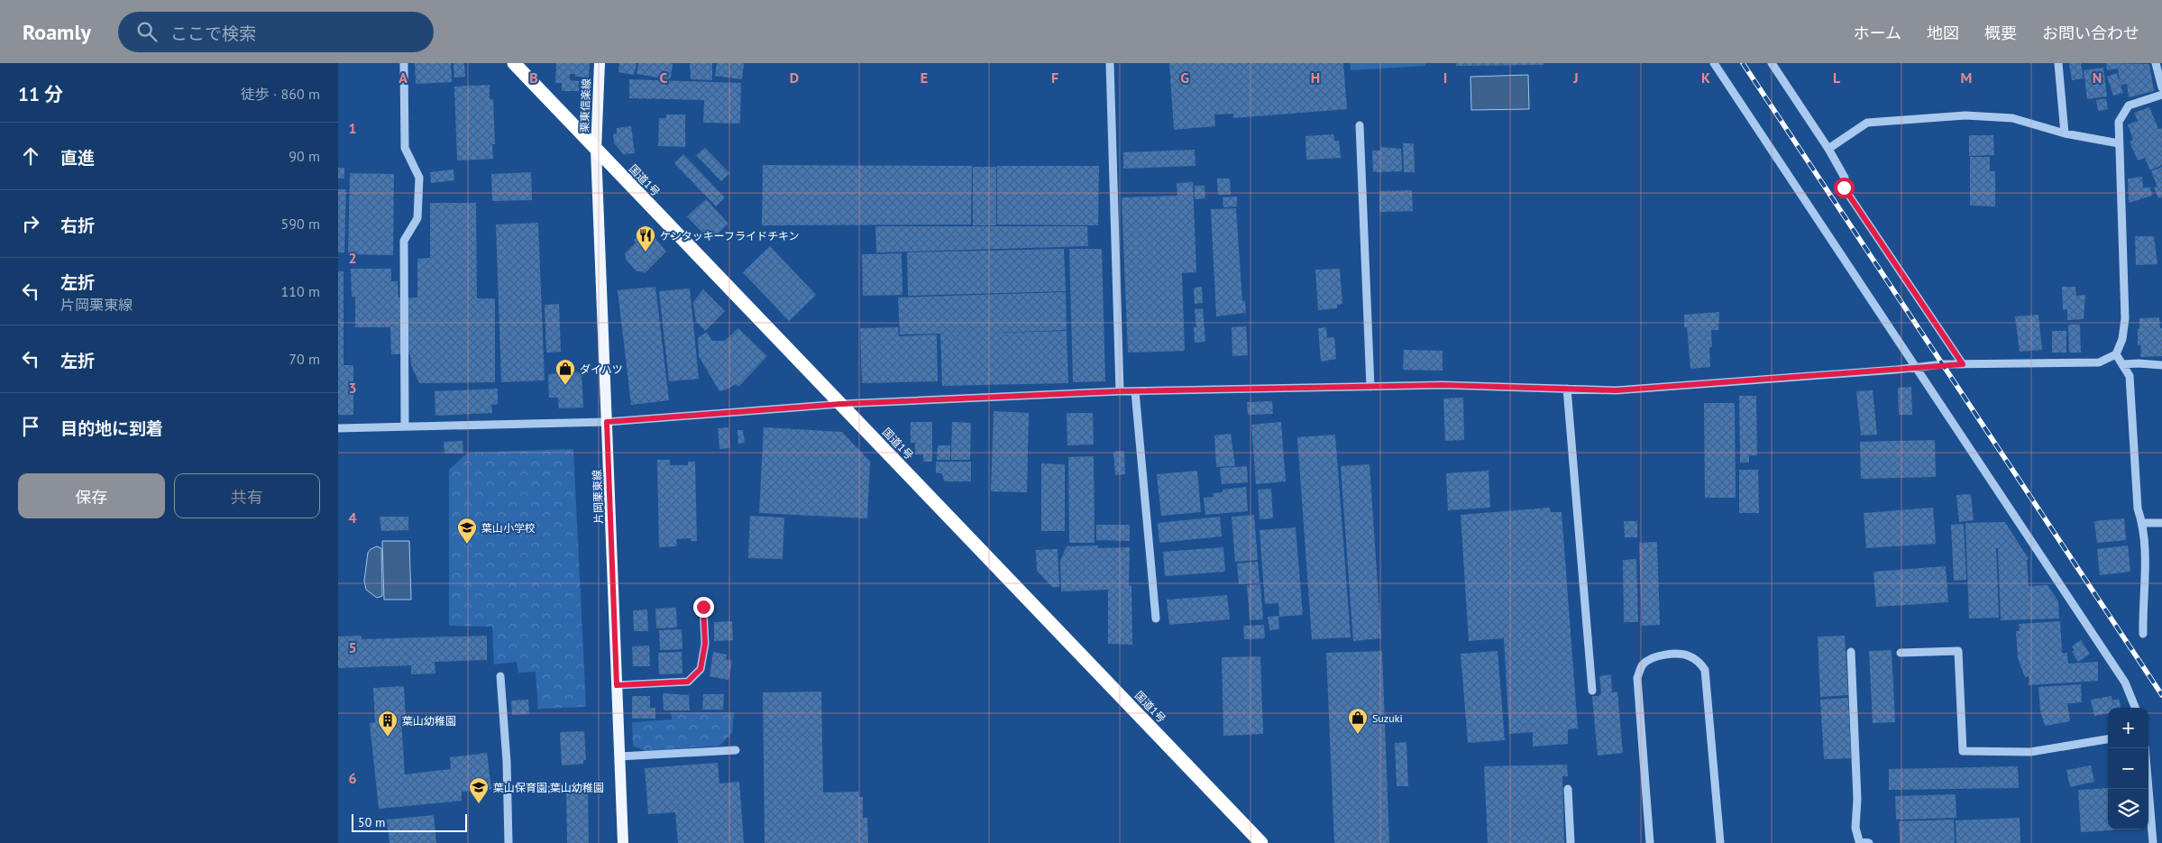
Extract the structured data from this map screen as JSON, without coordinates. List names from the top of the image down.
{
  "streets": {
    "highway": ["国道1号"],
    "main road": ["栗東信楽線", "片岡栗東線"]
  },
  "crossings": [
    ["栗東信楽線", "国道1号"],
    ["栗東信楽線", "片岡栗東線"],
    ["国道1号", "片岡栗東線"]
  ],
  "places": {
    "restaurant": ["ケンタッキーフライドチキン"],
    "shop": ["ダイハツ", "Suzuki"],
    "school or university": ["葉山小学校", "葉山保育園;葉山幼稚園"],
    "building": ["葉山幼稚園"]
  },
  "scale_bar": "50 m",
  "page": {
    "header": "Roamly",
    "search": "ここで検索",
    "nav": [
      "ホーム",
      "地図",
      "概要",
      "お問い合わせ"
    ],
    "heading": ["11 分", "徒歩 · 860 m"],
    "list": [
      ["直進", "90 m"],
      ["右折", "590 m"],
      ["左折", "片岡栗東線", "110 m"],
      ["左折", "70 m"],
      "目的地に到着"
    ],
    "buttons": ["保存", "共有"],
    "map_buttons": ["+", "−"],
    "scale": "50 m"
  },
  "grid": {
    "columns": [
      "A",
      "B",
      "C",
      "D",
      "E",
      "F",
      "G",
      "H",
      "I",
      "J",
      "K",
      "L",
      "M",
      "N"
    ],
    "rows": [
      "1",
      "2",
      "3",
      "4",
      "5",
      "6"
    ]
  }
}
